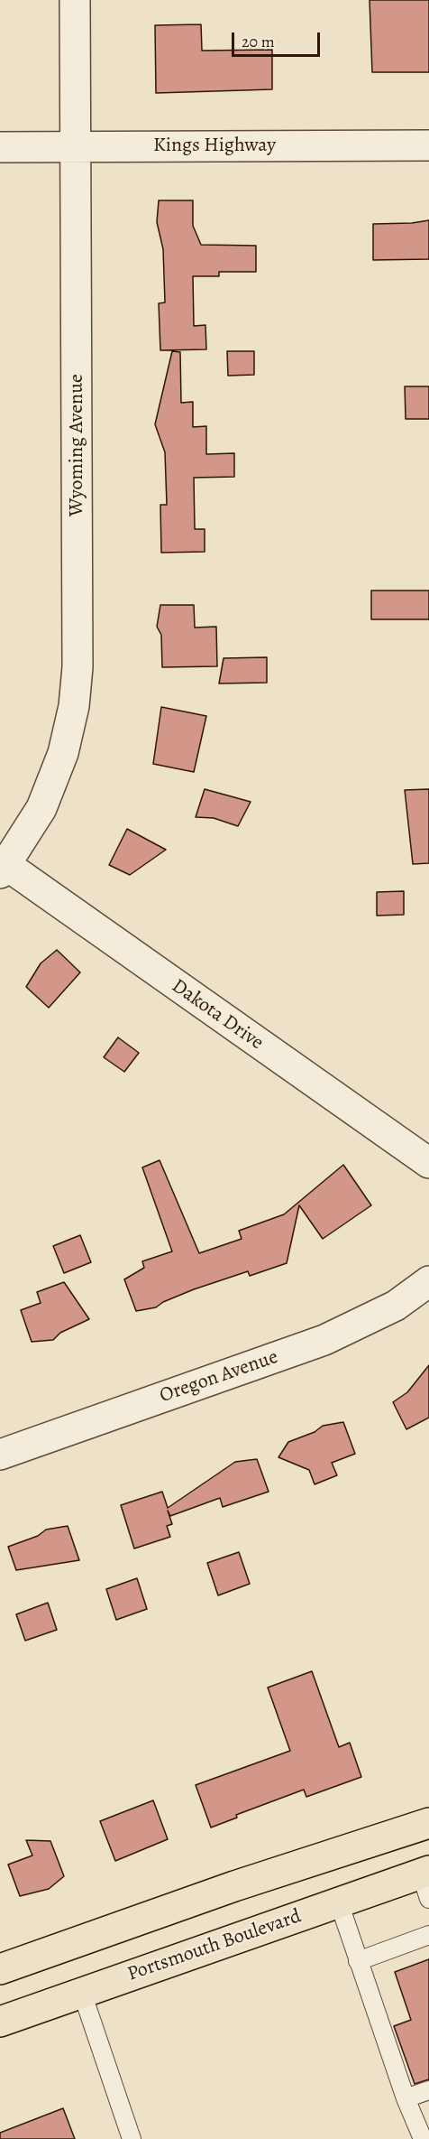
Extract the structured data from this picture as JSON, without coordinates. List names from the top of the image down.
{
  "streets": {
    "main road": ["Portsmouth Boulevard"],
    "street": [
      "Kings Highway",
      "Wyoming Avenue",
      "Dakota Drive",
      "Oregon Avenue"
    ]
  },
  "crossings": [
    ["Kings Highway", "Wyoming Avenue"],
    ["Wyoming Avenue", "Dakota Drive"]
  ],
  "scale_bar": "20 m"
}
